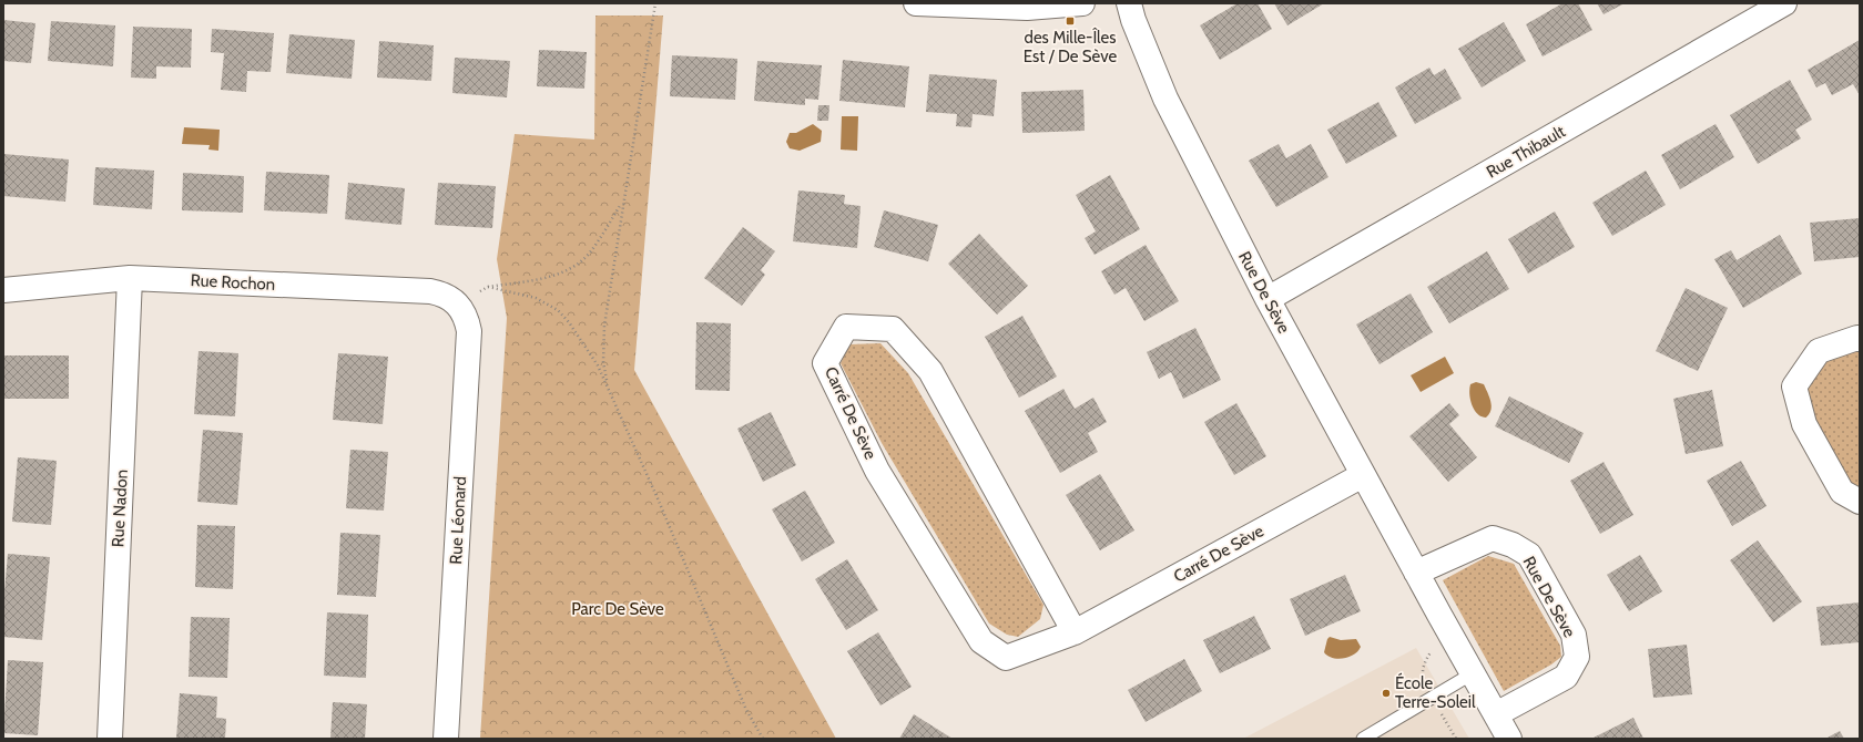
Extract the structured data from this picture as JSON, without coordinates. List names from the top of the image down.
{
  "streets": {
    "street": [
      "Rue Thibault",
      "Rue Rochon",
      "Rue De Sève",
      "Carré De Sève",
      "Rue Nadon",
      "Rue Léonard"
    ]
  },
  "crossings": [
    ["Rue Thibault", "Rue De Sève"],
    ["Rue Rochon", "Rue Nadon"],
    ["Rue Rochon", "Rue Léonard"],
    ["Rue De Sève", "Carré De Sève"]
  ],
  "parks": ["Parc De Sève"],
  "places": {
    "transit": ["des Mille-Îles Est / De Sève"],
    "other": ["École Terre-Soleil"]
  }
}
